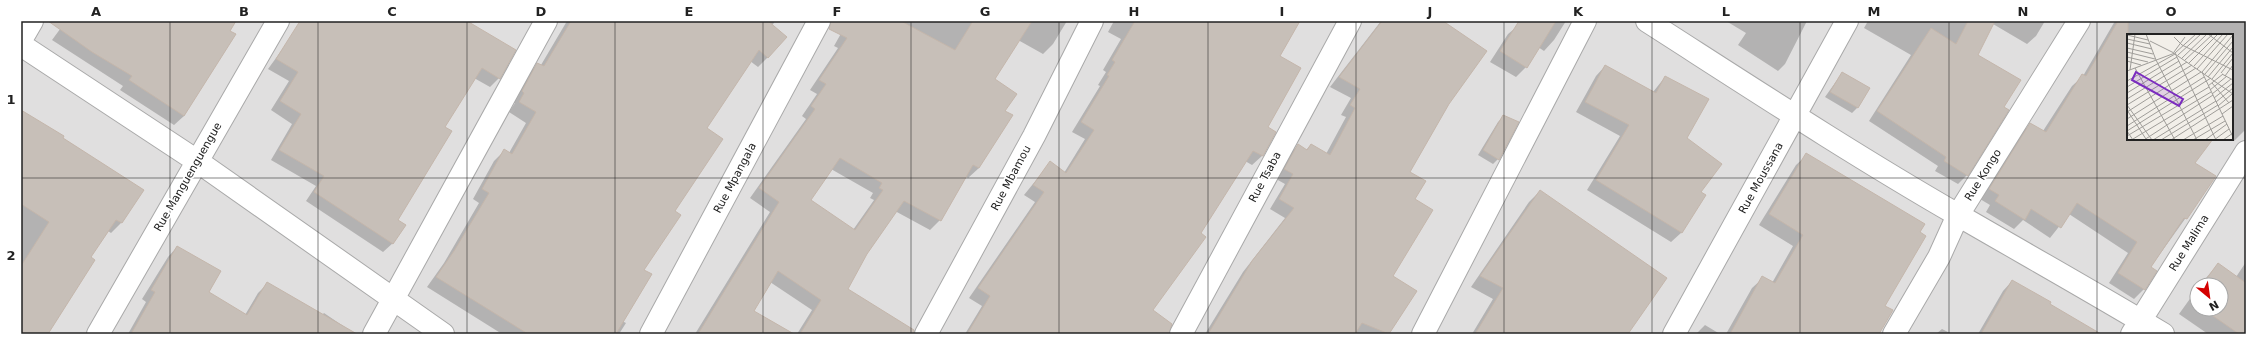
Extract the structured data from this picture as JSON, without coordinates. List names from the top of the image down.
{
  "streets": {
    "street": [
      "Rue Kongo",
      "Rue Manguenguengue",
      "Rue Tsaba",
      "Rue Mpangala",
      "Rue Mbamou",
      "Rue Moussana",
      "Rue Malima"
    ]
  },
  "north": "bottom right",
  "grid": {
    "columns": [
      "A",
      "B",
      "C",
      "D",
      "E",
      "F",
      "G",
      "H",
      "I",
      "J",
      "K",
      "L",
      "M",
      "N",
      "O"
    ],
    "rows": ["1", "2"]
  }
}
